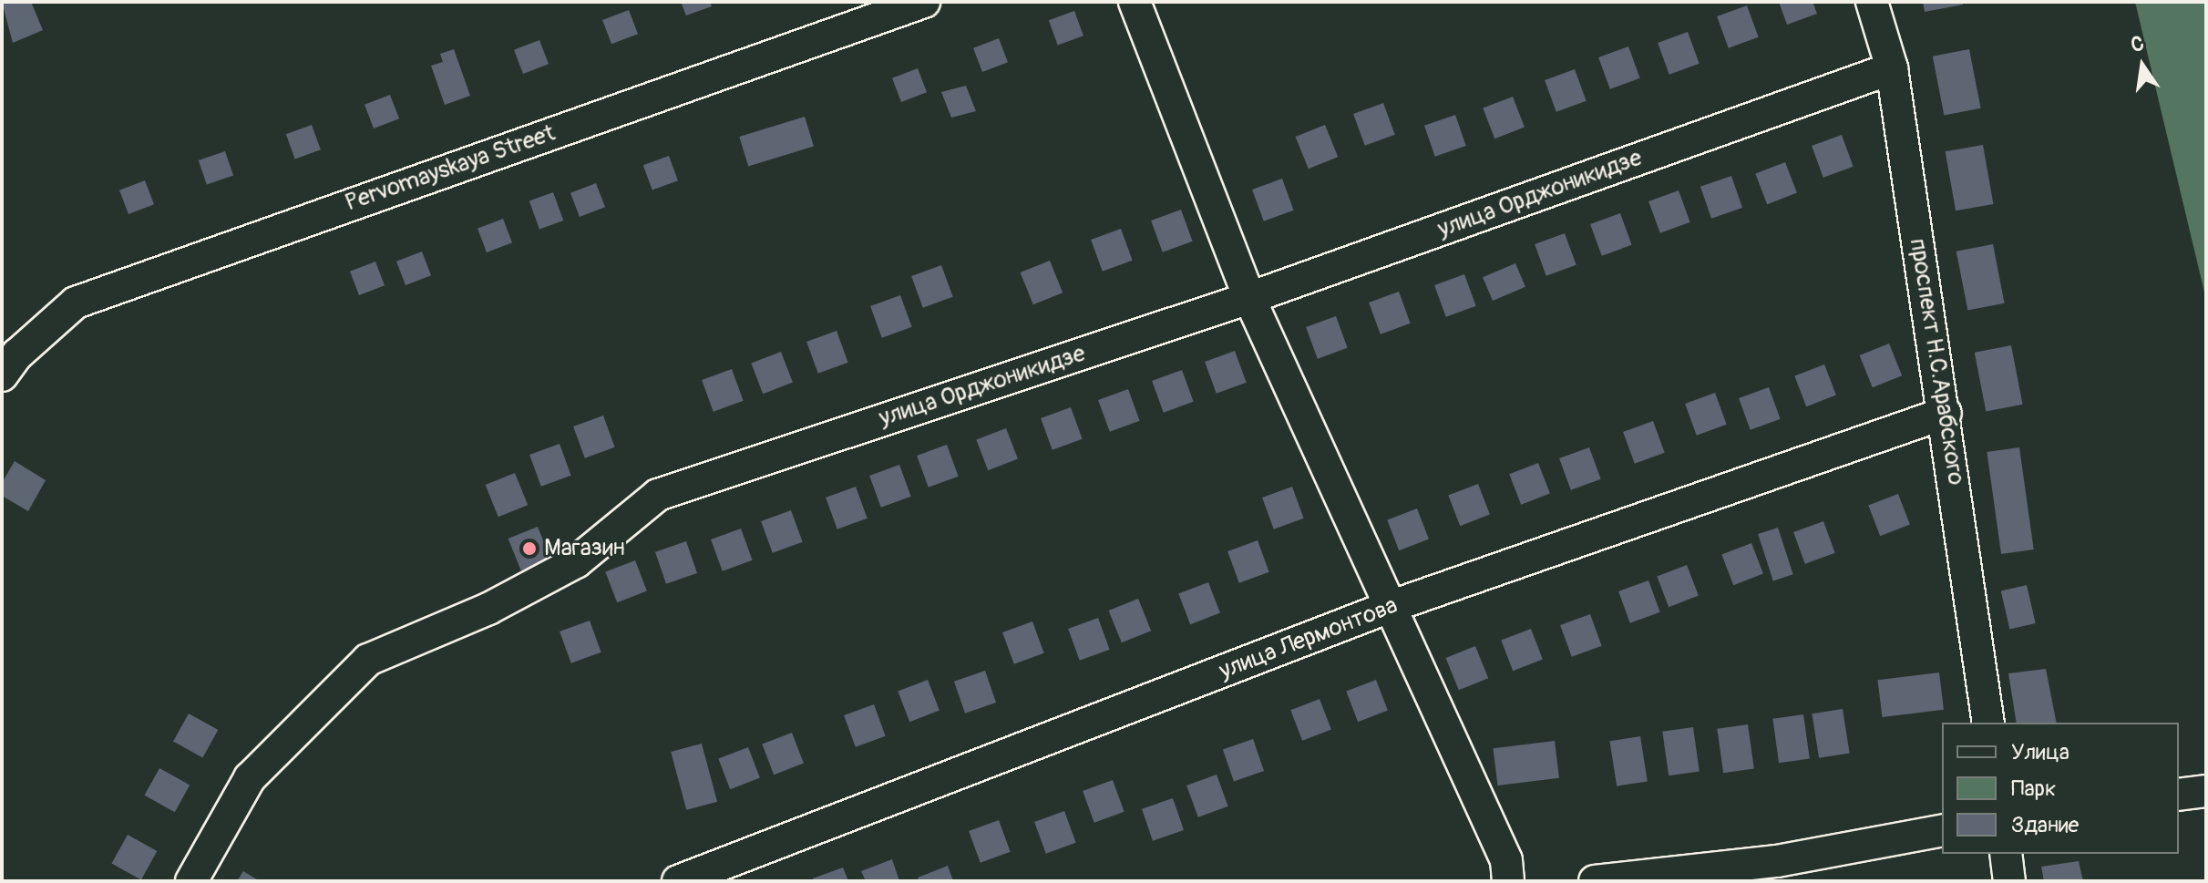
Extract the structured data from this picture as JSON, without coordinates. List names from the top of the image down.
{
  "streets": {
    "street": [
      "Pervomayskaya Street",
      "улица Орджоникидзе",
      "проспект Н.С.Арабского",
      "улица Лермонтова"
    ]
  },
  "crossings": [
    ["улица Орджоникидзе", "проспект Н.С.Арабского"],
    ["проспект Н.С.Арабского", "улица Лермонтова"]
  ],
  "places": ["Магазин"],
  "legend": ["Улица", "Парк", "Здание"],
  "north": "top"
}
